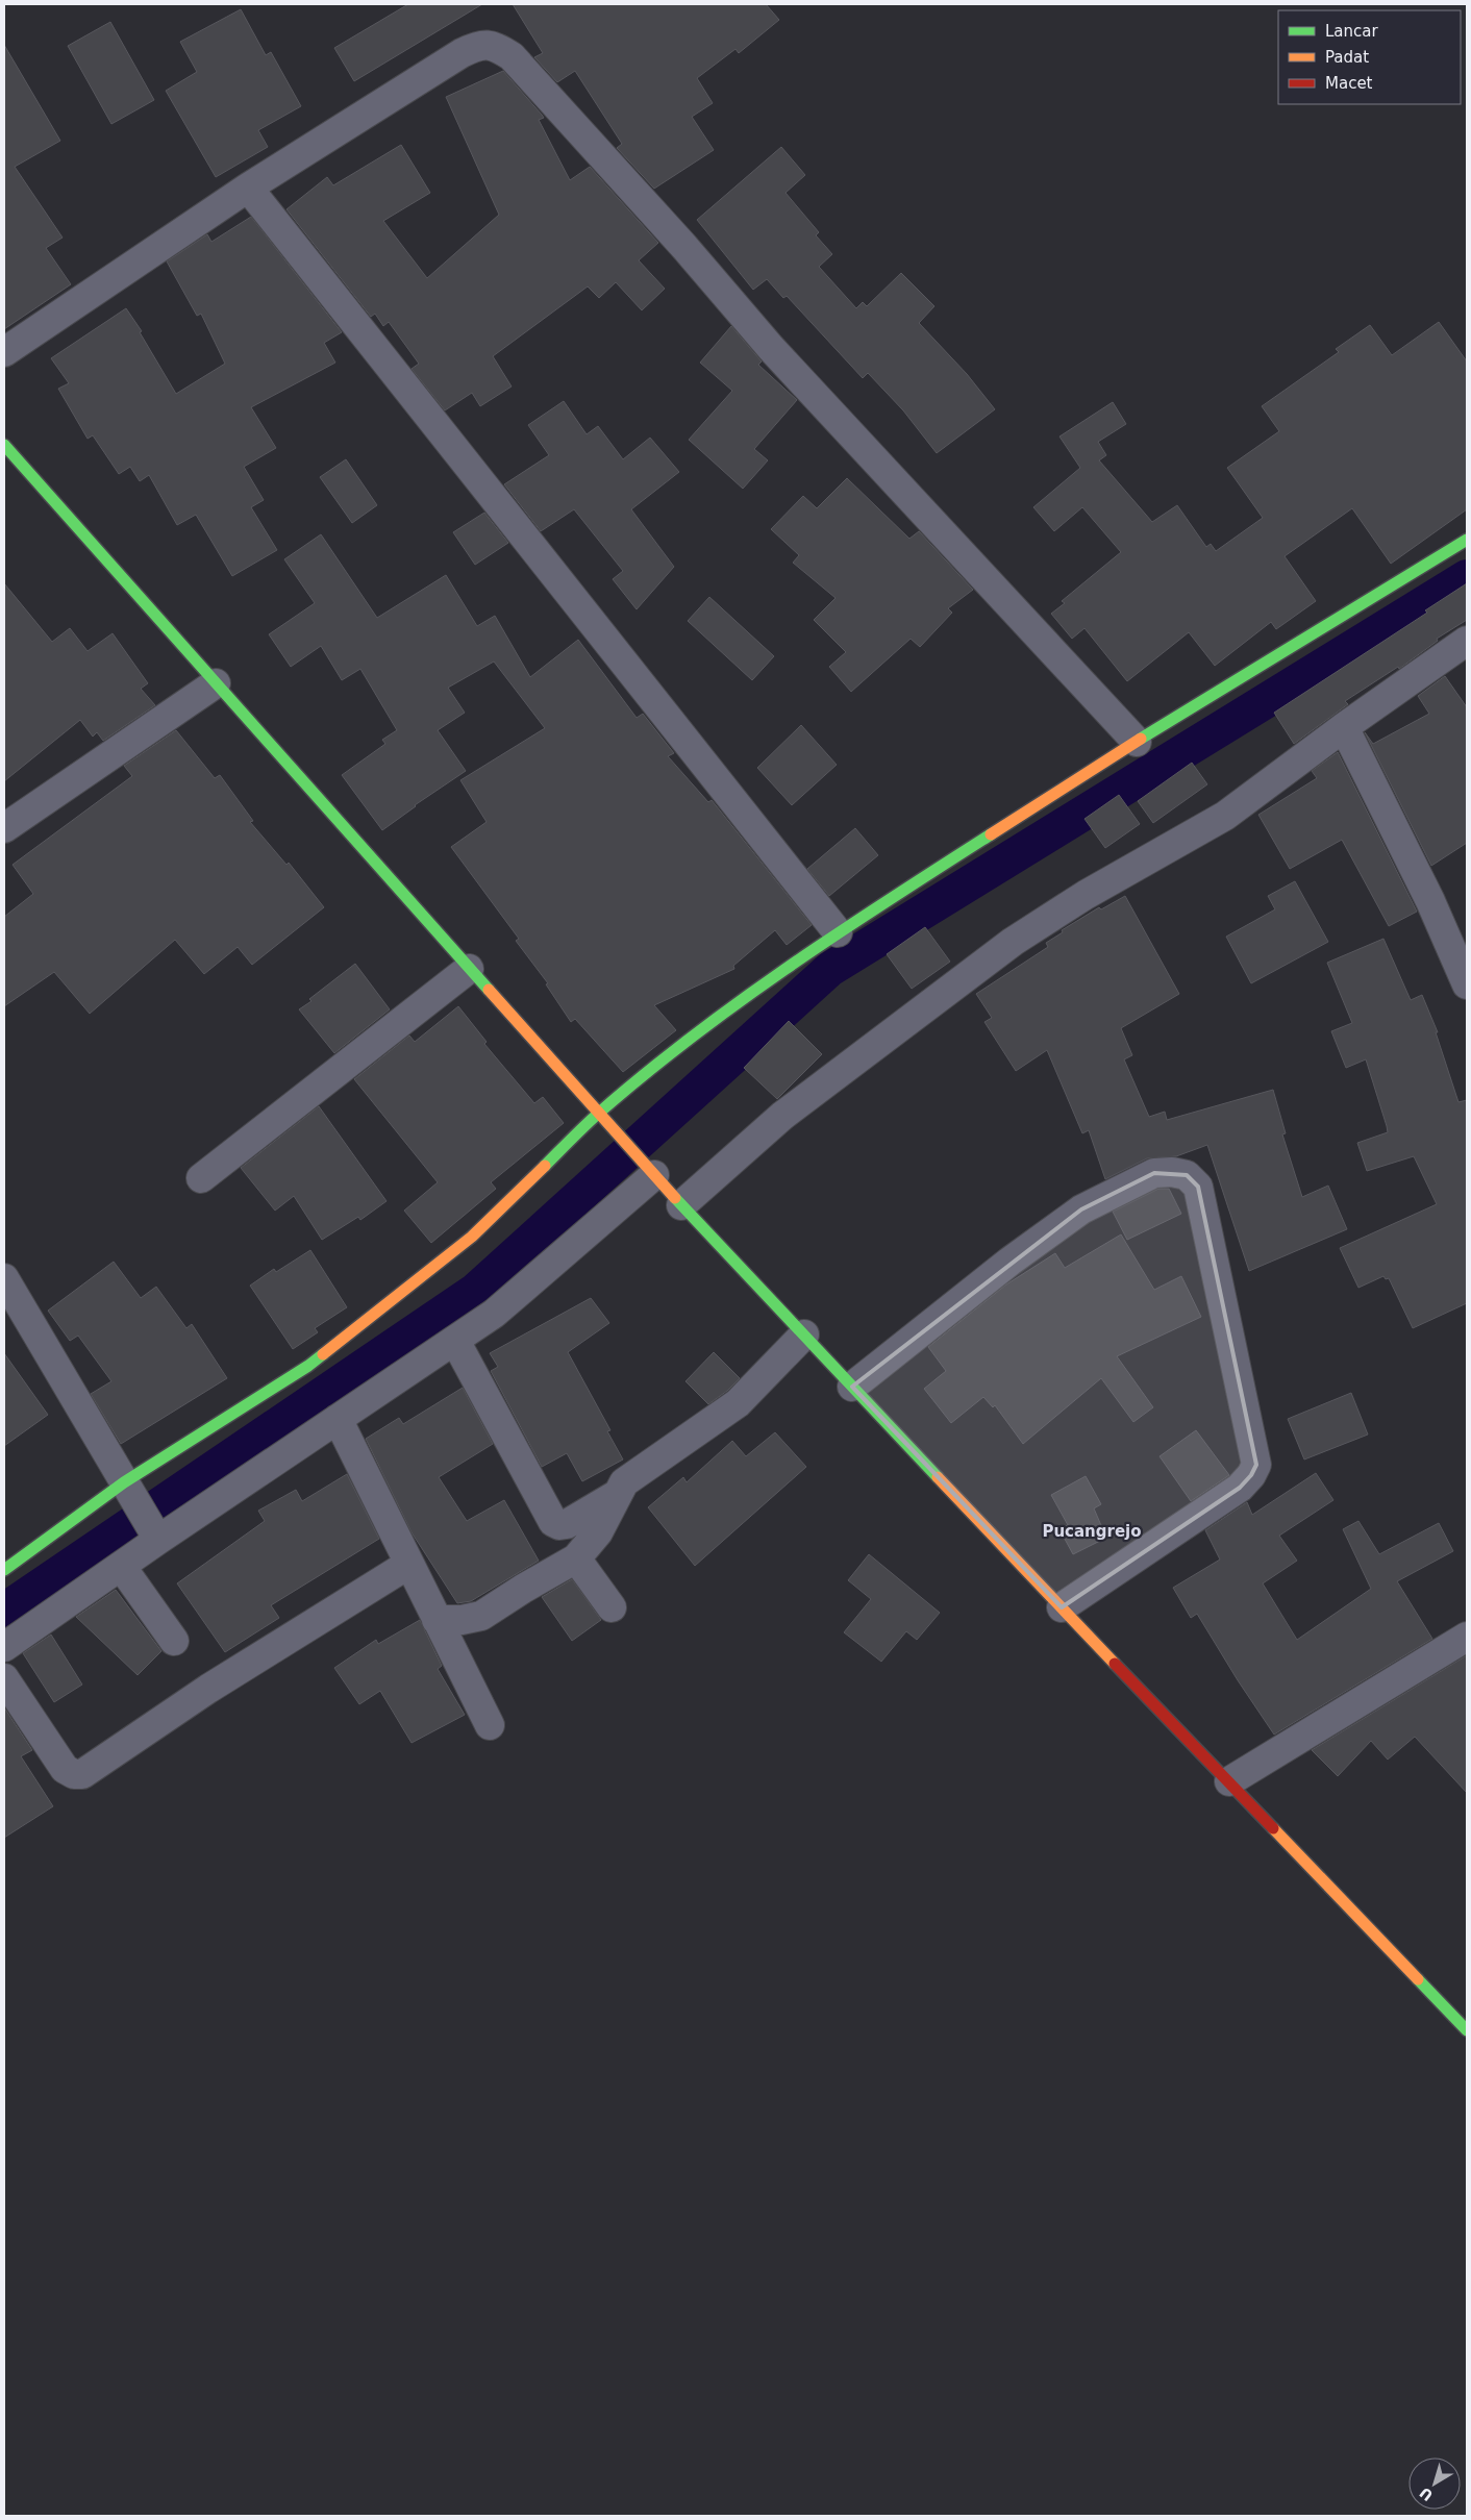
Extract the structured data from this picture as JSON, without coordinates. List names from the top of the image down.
{
  "districts": ["Pucangrejo"],
  "legend": ["Lancar", "Padat", "Macet"],
  "north": "bottom left"
}
